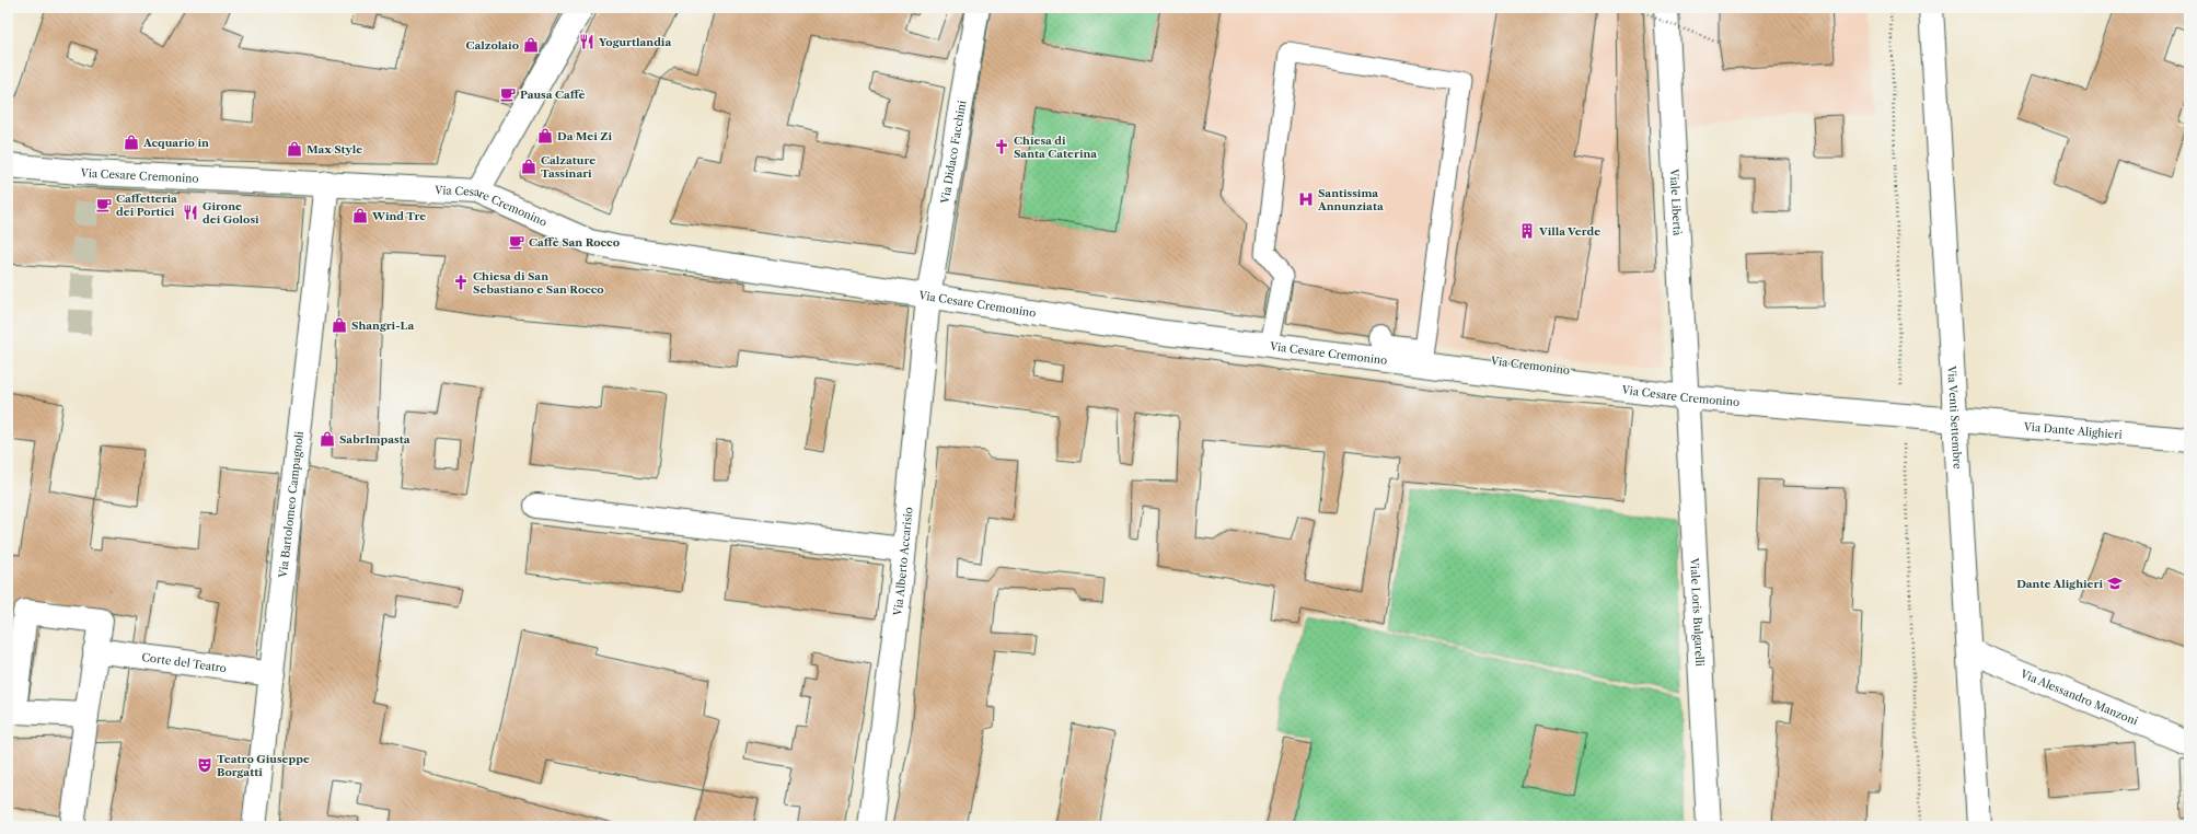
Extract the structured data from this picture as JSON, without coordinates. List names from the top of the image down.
{
  "streets": {
    "street": [
      "Via Didaco Facchini",
      "Via Cesare Cremonino",
      "Viale Libertà",
      "Via Venti Settembre",
      "Via Dante Alighieri",
      "Via Bartolomeo Campagnoli",
      "Via Alberto Accarisio",
      "Viale Loris Bulgarelli",
      "Corte del Teatro",
      "Via Alessandro Manzoni"
    ]
  },
  "crossings": [
    ["Via Didaco Facchini", "Via Cesare Cremonino"],
    ["Via Didaco Facchini", "Via Alberto Accarisio"],
    ["Via Cesare Cremonino", "Viale Libertà"],
    ["Via Cesare Cremonino", "Via Venti Settembre"],
    ["Via Cesare Cremonino", "Via Dante Alighieri"],
    ["Via Cesare Cremonino", "Via Bartolomeo Campagnoli"],
    ["Via Cesare Cremonino", "Via Alberto Accarisio"],
    ["Via Cesare Cremonino", "Viale Loris Bulgarelli"],
    ["Viale Libertà", "Viale Loris Bulgarelli"],
    ["Via Venti Settembre", "Via Dante Alighieri"],
    ["Via Venti Settembre", "Via Alessandro Manzoni"],
    ["Via Bartolomeo Campagnoli", "Corte del Teatro"]
  ],
  "places": {
    "restaurant": ["Yogurtlandia", "Girone dei Golosi"],
    "shop": [
      "Calzolaio",
      "Da Mei Zi",
      "Acquario in",
      "Max Style",
      "Calzature Tassinari",
      "Wind Tre",
      "Shangri-La",
      "SabrImpasta"
    ],
    "cafe": ["Pausa Caffè", "Caffetteria dei Portici", "Caffè San Rocco"],
    "church": ["Chiesa di Santa Caterina", "Chiesa di San Sebastiano e San Rocco"],
    "hospital": ["Santissima Annunziata"],
    "building": ["Villa Verde"],
    "school or university": ["Dante Alighieri"],
    "theatre": ["Teatro Giuseppe Borgatti"]
  }
}
